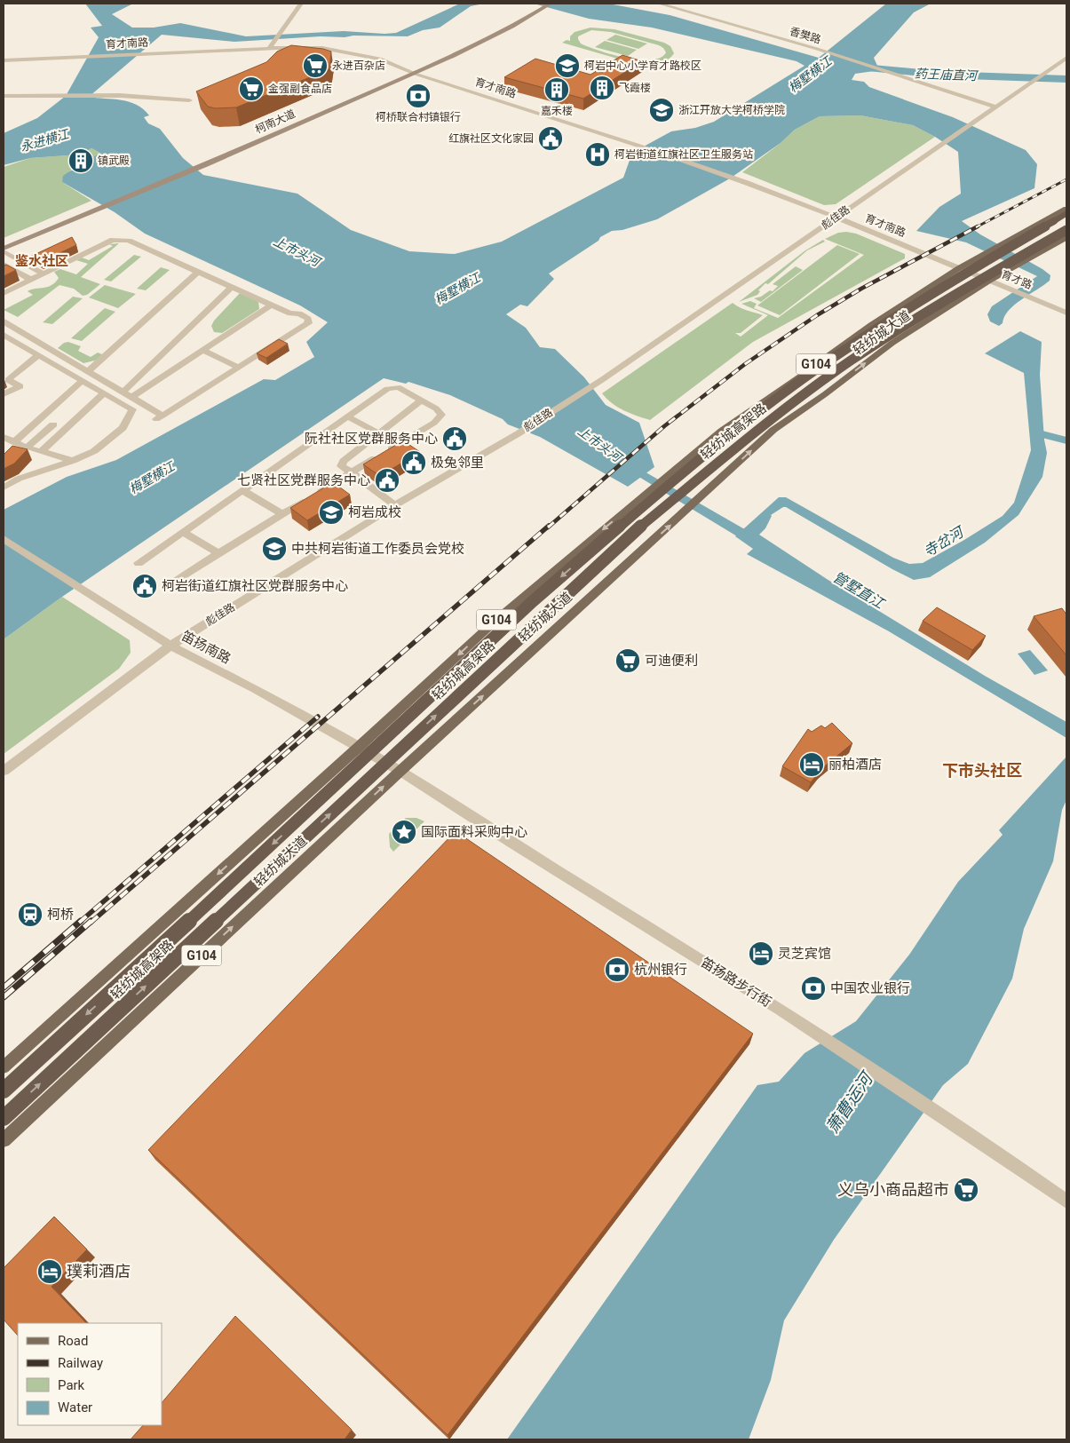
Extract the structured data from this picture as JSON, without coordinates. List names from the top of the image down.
{
  "streets": {
    "highway": ["轻纺城高架路"],
    "main road": ["柯南大道", "轻纺城大道", "G104"],
    "street": [
      "香樊路",
      "育才南路",
      "彪佳路",
      "育才路",
      "笛扬南路",
      "笛扬路步行街"
    ]
  },
  "crossings": [
    ["香樊路", "彪佳路"],
    ["育才南路", "柯南大道"],
    ["育才南路", "彪佳路"],
    ["育才南路", "育才路"],
    ["育才南路", "轻纺城大道"],
    ["彪佳路", "笛扬南路"],
    ["育才路", "轻纺城大道"],
    ["轻纺城大道", "笛扬南路"],
    ["轻纺城大道", "笛扬路步行街"],
    ["笛扬南路", "笛扬路步行街"]
  ],
  "districts": ["鉴水社区", "下市头社区"],
  "water": [
    "梅墅横江",
    "药王庙直河",
    "永进横江",
    "上市头河",
    "寺岔河",
    "管墅直江",
    "萧曹运河"
  ],
  "places": {
    "supermarket": [
      "永进百杂店",
      "金强副食品店",
      "可迪便利",
      "义乌小商品超市"
    ],
    "school or university": [
      "柯岩中心小学育才路校区",
      "浙江开放大学柯桥学院",
      "柯岩成校",
      "中共柯岩街道工作委员会党校"
    ],
    "building": ["飞霞楼", "嘉禾楼", "镇武殿"],
    "bank": ["柯桥联合村镇银行", "杭州银行", "中国农业银行"],
    "public building": [
      "红旗社区文化家园",
      "阮社社区党群服务中心",
      "极兔邻里",
      "七贤社区党群服务中心",
      "柯岩街道红旗社区党群服务中心"
    ],
    "hospital": ["柯岩街道红旗社区卫生服务站"],
    "hotel": ["丽柏酒店", "灵芝宾馆", "璞莉酒店"],
    "place": ["国际面料采购中心"],
    "station": ["柯桥"]
  },
  "legend": [
    "Road",
    "Railway",
    "Park",
    "Water"
  ]
}
